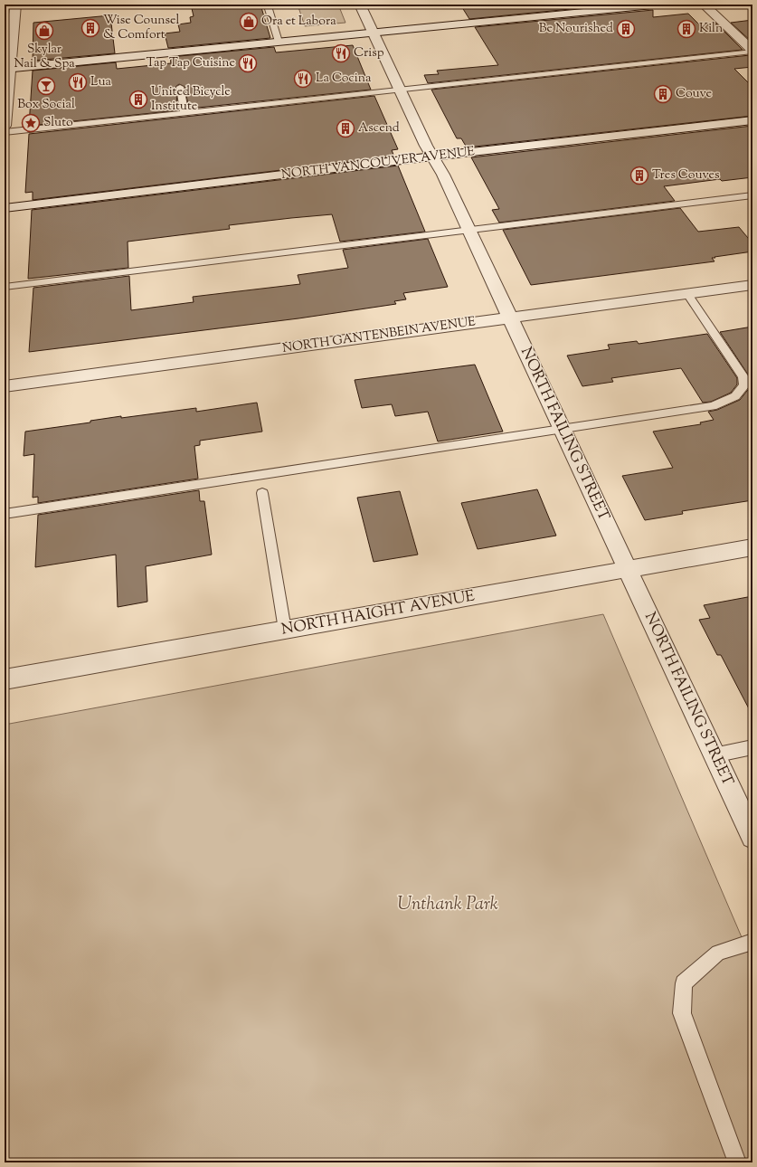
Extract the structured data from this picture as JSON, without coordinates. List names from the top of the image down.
{
  "streets": {
    "street": [
      "NORTH VANCOUVER AVENUE",
      "NORTH GANTENBEIN AVENUE",
      "NORTH FAILING STREET",
      "NORTH HAIGHT AVENUE"
    ]
  },
  "crossings": [
    ["NORTH VANCOUVER AVENUE", "NORTH FAILING STREET"],
    ["NORTH GANTENBEIN AVENUE", "NORTH FAILING STREET"],
    ["NORTH FAILING STREET", "NORTH HAIGHT AVENUE"]
  ],
  "parks": ["Unthank Park"],
  "places": {
    "shop": ["Ora et Labora", "Skylar Nail & Spa"],
    "building": [
      "Wise Counsel & Comfort",
      "Be Nourished",
      "Kiln",
      "Couve",
      "United Bicycle Institute",
      "Ascend",
      "Tres Couves"
    ],
    "restaurant": [
      "Crisp",
      "Tap Tap Cuisine",
      "La Cocina",
      "Lua"
    ],
    "bar": ["Box Social"],
    "place": ["Sluto"]
  }
}
